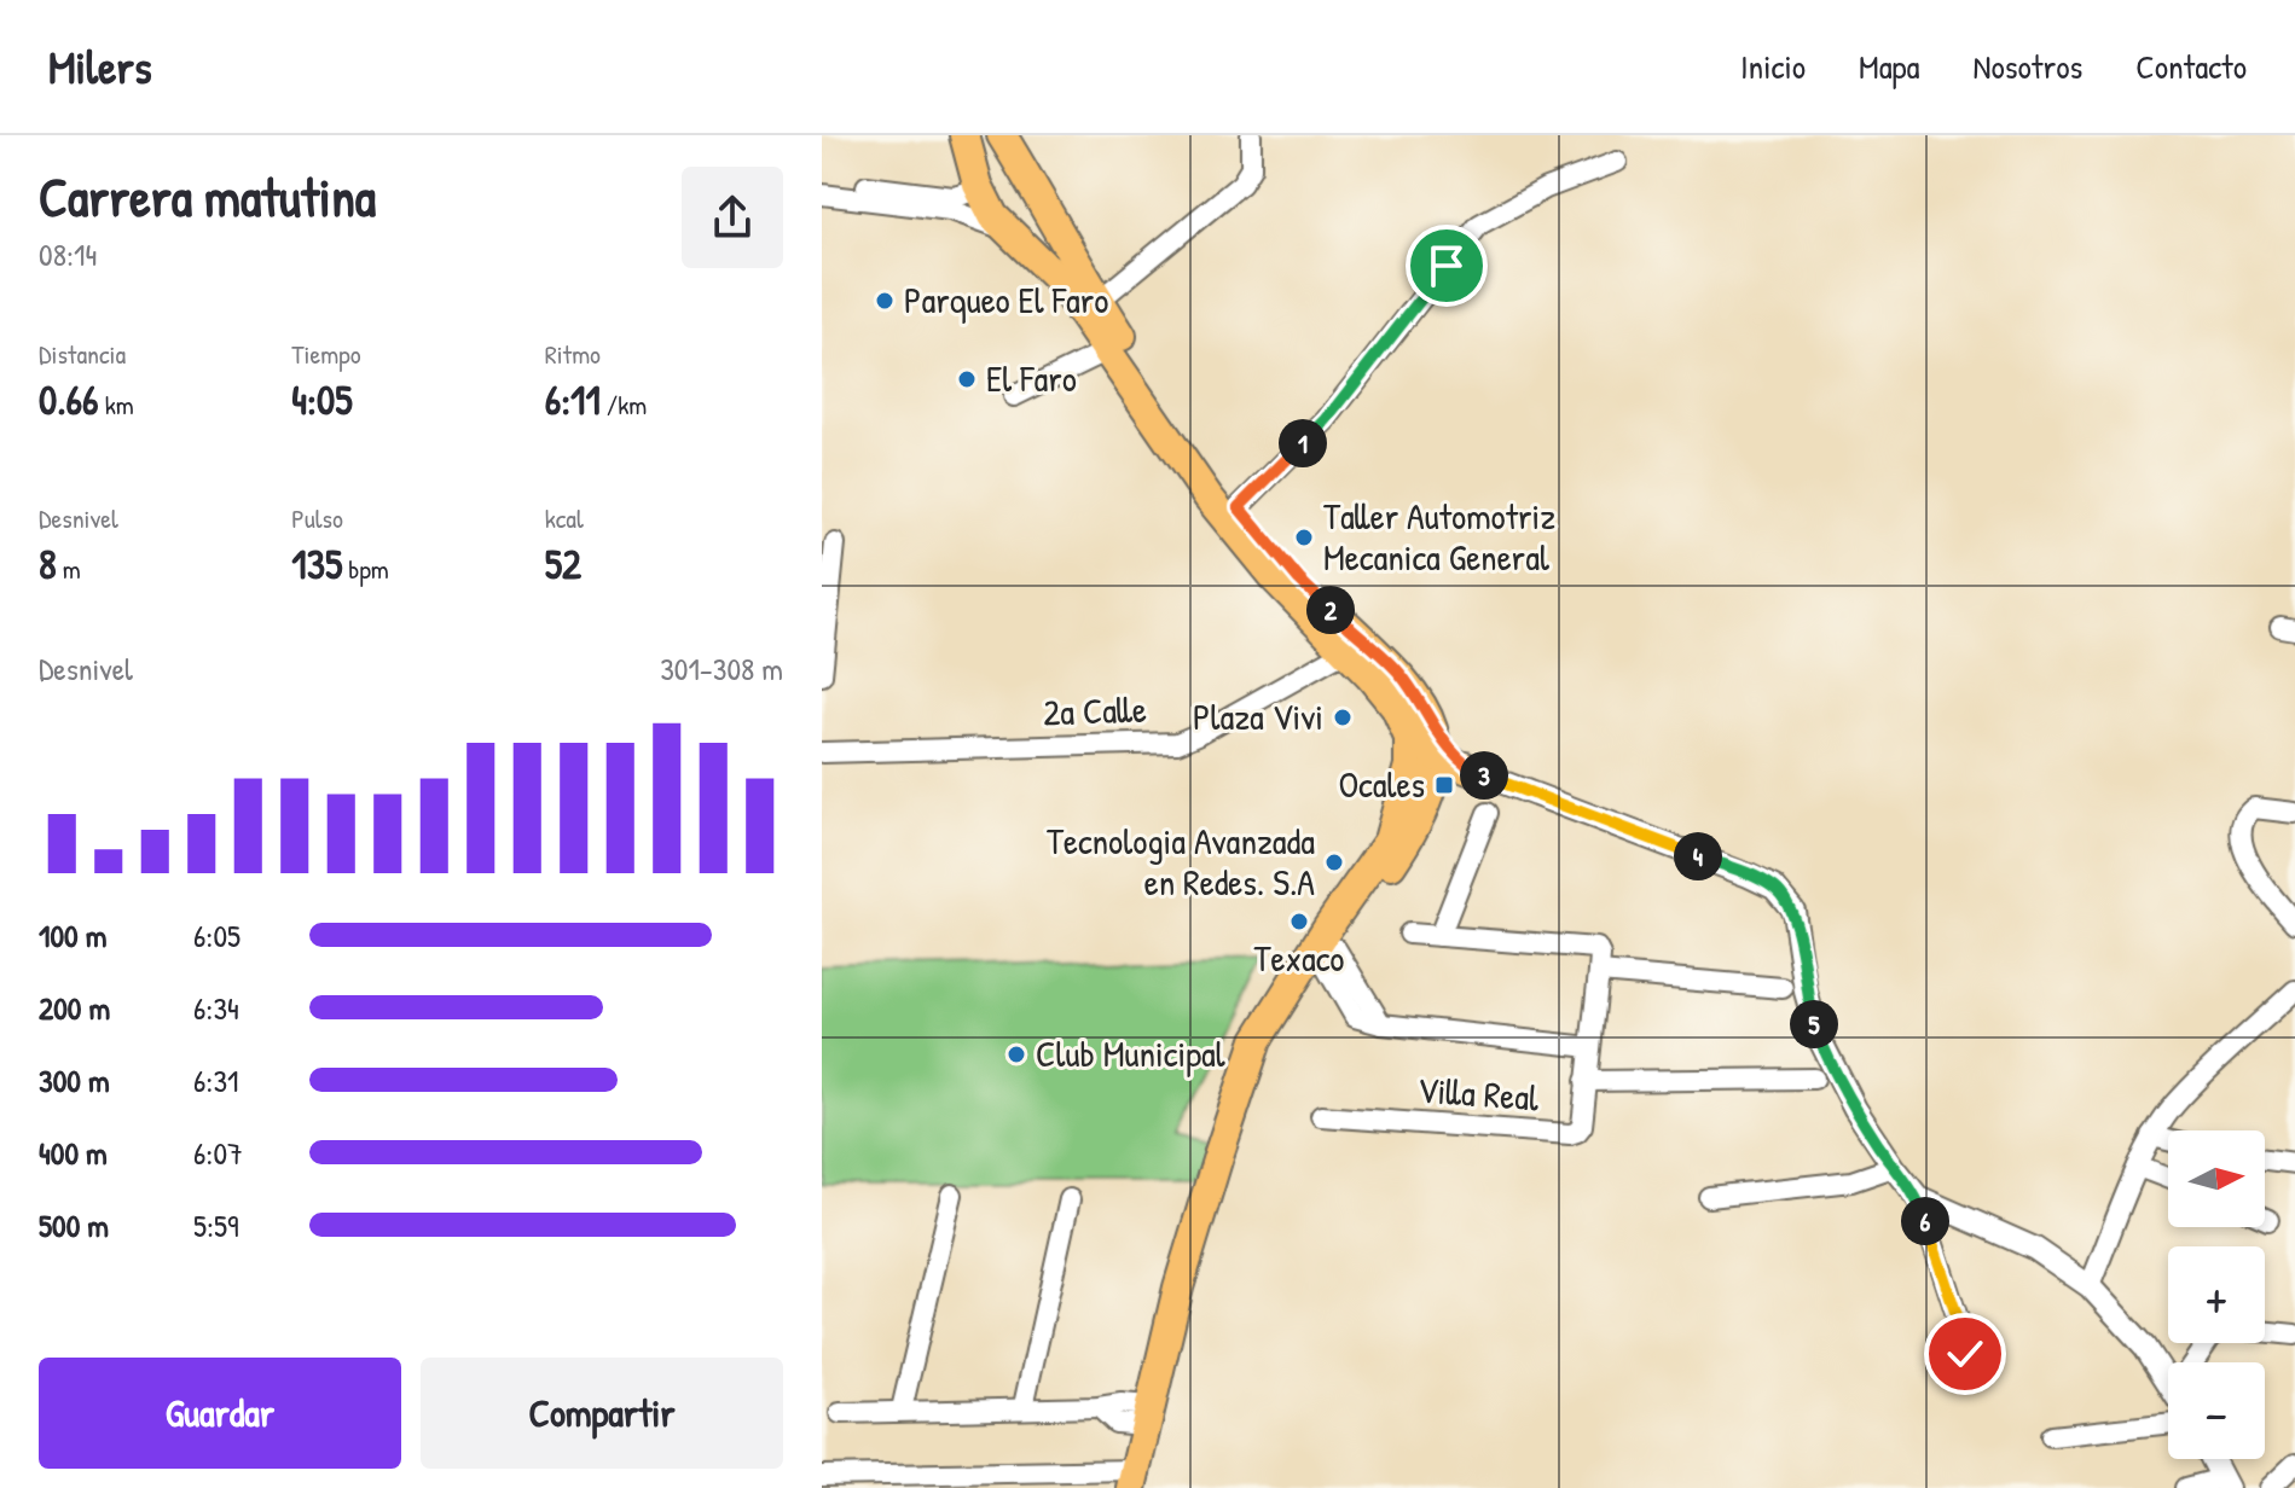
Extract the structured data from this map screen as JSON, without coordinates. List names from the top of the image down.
{
  "streets": {
    "street": ["2a Calle", "Villa Real"]
  },
  "places": {
    "other": [
      "Parqueo El Faro",
      "El Faro",
      "Taller Automotriz Mecanica General",
      "Plaza Vivi",
      "Tecnologia Avanzada en Redes. S.A",
      "Texaco",
      "Club Municipal"
    ],
    "transit": ["Ocales"]
  },
  "north": "right",
  "page": {
    "header": "Milers",
    "nav": [
      "Inicio",
      "Mapa",
      "Nosotros",
      "Contacto"
    ],
    "heading": ["Carrera matutina", "08:14"],
    "stats": [
      ["Distancia", "0.66 km"],
      ["Tiempo", "4:05"],
      ["Ritmo", "6:11 /km"],
      ["Desnivel", "8 m"],
      ["Pulso", "135 bpm"],
      ["kcal", "52"]
    ],
    "pins": [
      "1",
      "2",
      "3",
      "4",
      "5",
      "6"
    ],
    "chart": ["Desnivel", "301–308 m"],
    "list": [
      {
        "name": "100 m",
        "note": "6:05"
      },
      {
        "name": "200 m",
        "note": "6:34"
      },
      {
        "name": "300 m",
        "note": "6:31"
      },
      {
        "name": "400 m",
        "note": "6:07"
      },
      {
        "name": "500 m",
        "note": "5:59"
      }
    ],
    "map_buttons": ["+", "−"],
    "buttons": ["Guardar", "Compartir"]
  }
}
